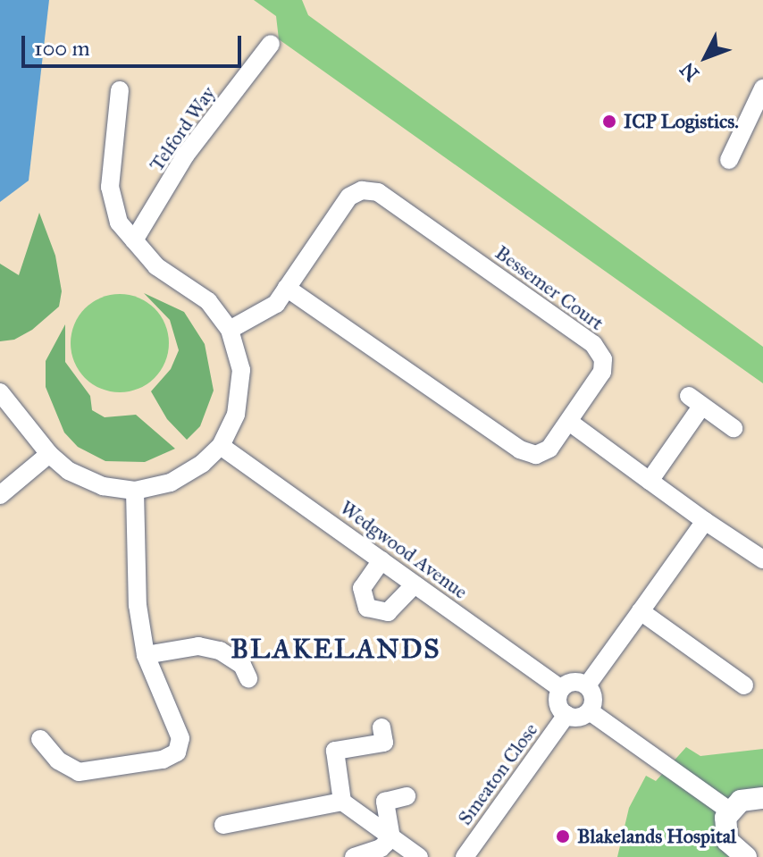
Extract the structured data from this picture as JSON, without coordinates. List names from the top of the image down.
{
  "streets": {
    "street": [
      "Telford Way",
      "Bessemer Court",
      "Wedgwood Avenue",
      "Smeaton Close"
    ]
  },
  "crossings": [
    ["Wedgwood Avenue", "Smeaton Close"]
  ],
  "districts": ["BLAKELANDS"],
  "places": ["ICP Logistics.", "Blakelands Hospital"],
  "scale_bar": "100 m",
  "north": "bottom left"
}
